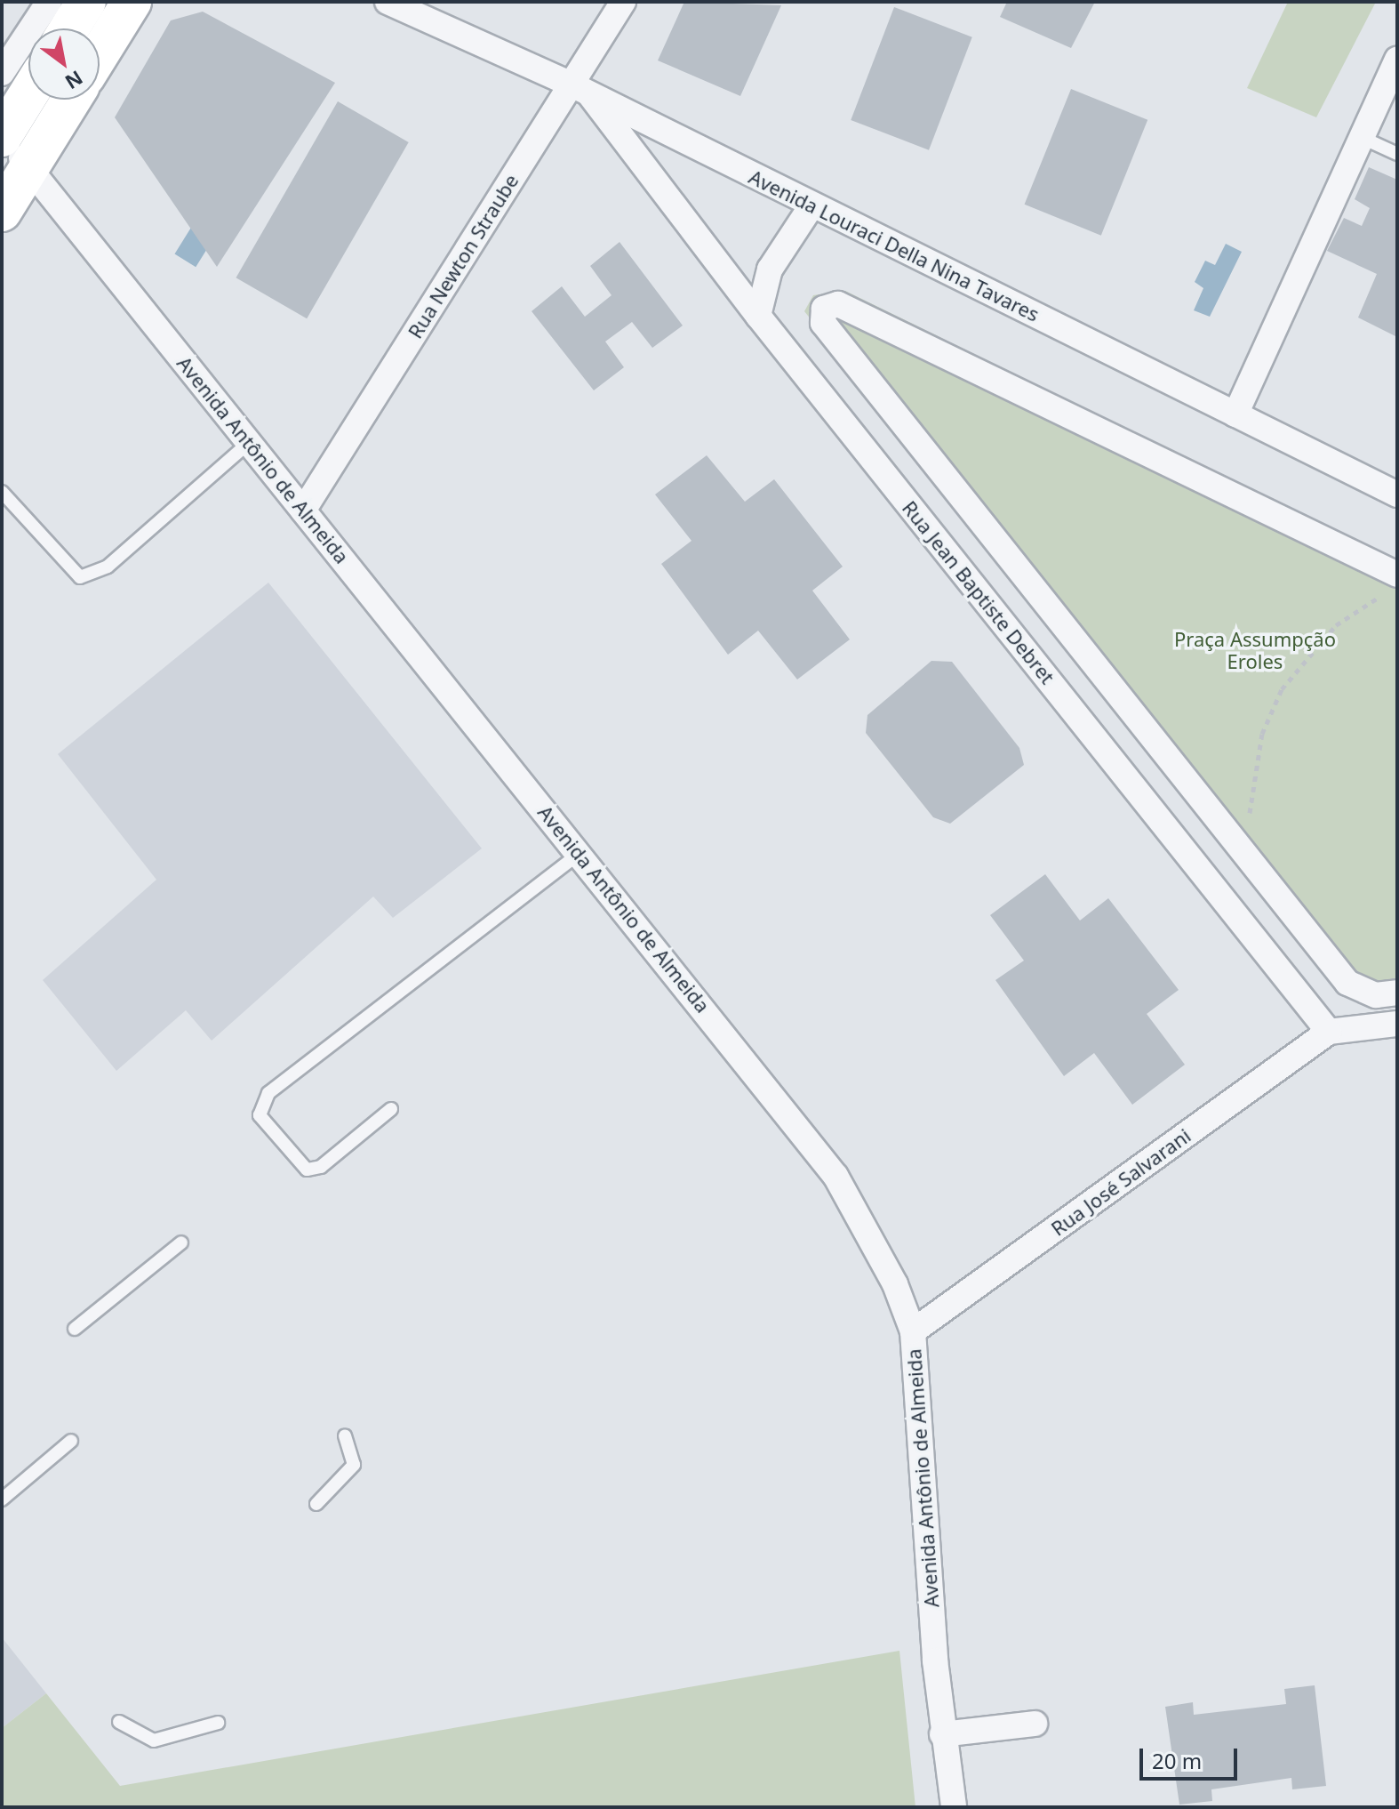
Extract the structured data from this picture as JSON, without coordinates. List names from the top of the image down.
{
  "streets": {
    "street": [
      "Avenida Louraci Della Nina Tavares",
      "Rua Newton Straube",
      "Avenida Antônio de Almeida",
      "Rua Jean Baptiste Debret",
      "Rua José Salvarani"
    ]
  },
  "crossings": [
    ["Avenida Louraci Della Nina Tavares", "Rua Newton Straube"],
    ["Avenida Louraci Della Nina Tavares", "Rua Jean Baptiste Debret"],
    ["Rua Newton Straube", "Avenida Antônio de Almeida"],
    ["Rua Newton Straube", "Rua Jean Baptiste Debret"],
    ["Avenida Antônio de Almeida", "Rua José Salvarani"],
    ["Rua Jean Baptiste Debret", "Rua José Salvarani"]
  ],
  "parks": ["Praça Assumpção Eroles"],
  "scale_bar": "20 m",
  "north": "bottom right"
}
